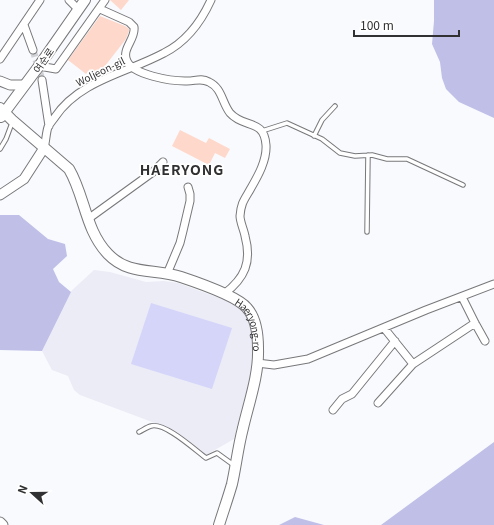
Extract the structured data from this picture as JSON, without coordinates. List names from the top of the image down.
{
  "streets": {
    "main road": ["여순로", "Haeryong-ro"],
    "street": ["Woljeon-gil"]
  },
  "crossings": [
    ["여순로", "Haeryong-ro"],
    ["Woljeon-gil", "Haeryong-ro"]
  ],
  "districts": ["HAERYONG"],
  "scale_bar": "100 m",
  "north": "left"
}
